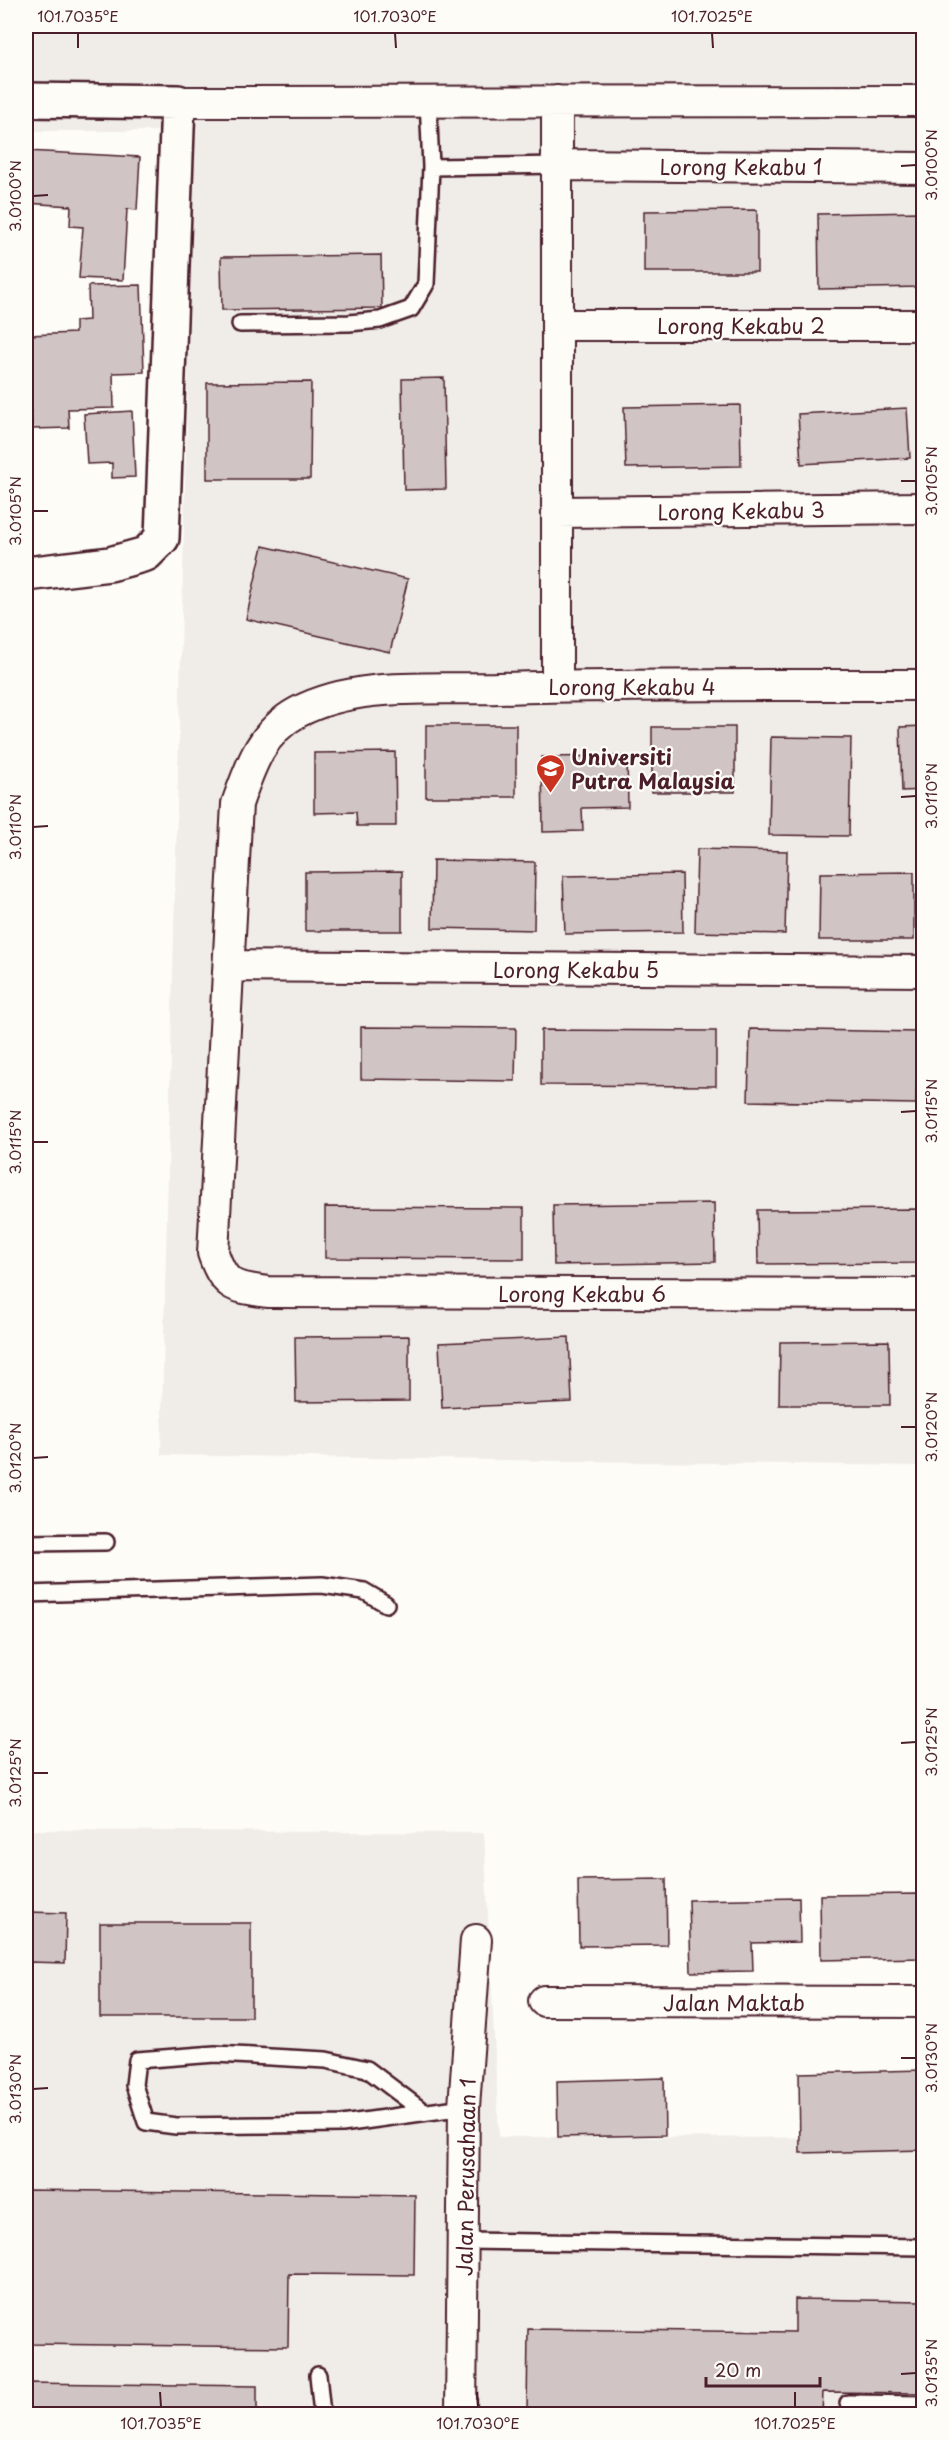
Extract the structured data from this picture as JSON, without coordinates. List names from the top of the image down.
{
  "streets": {
    "street": [
      "Lorong Kekabu 1",
      "Lorong Kekabu 2",
      "Lorong Kekabu 3",
      "Lorong Kekabu 4",
      "Lorong Kekabu 5",
      "Lorong Kekabu 6",
      "Jalan Maktab",
      "Jalan Perusahaan 1"
    ]
  },
  "crossings": [
    ["Lorong Kekabu 4", "Lorong Kekabu 5"],
    ["Lorong Kekabu 4", "Lorong Kekabu 6"]
  ],
  "places": {
    "school or university": ["Universiti Putra Malaysia"]
  },
  "scale_bar": "20 m",
  "coordinates": [
    "101.7035°E",
    "101.7030°E",
    "101.7025°E",
    "3.0100°N",
    "3.0105°N",
    "3.0110°N",
    "3.0115°N",
    "3.0120°N",
    "3.0125°N",
    "3.0130°N",
    "3.0135°N"
  ]
}
